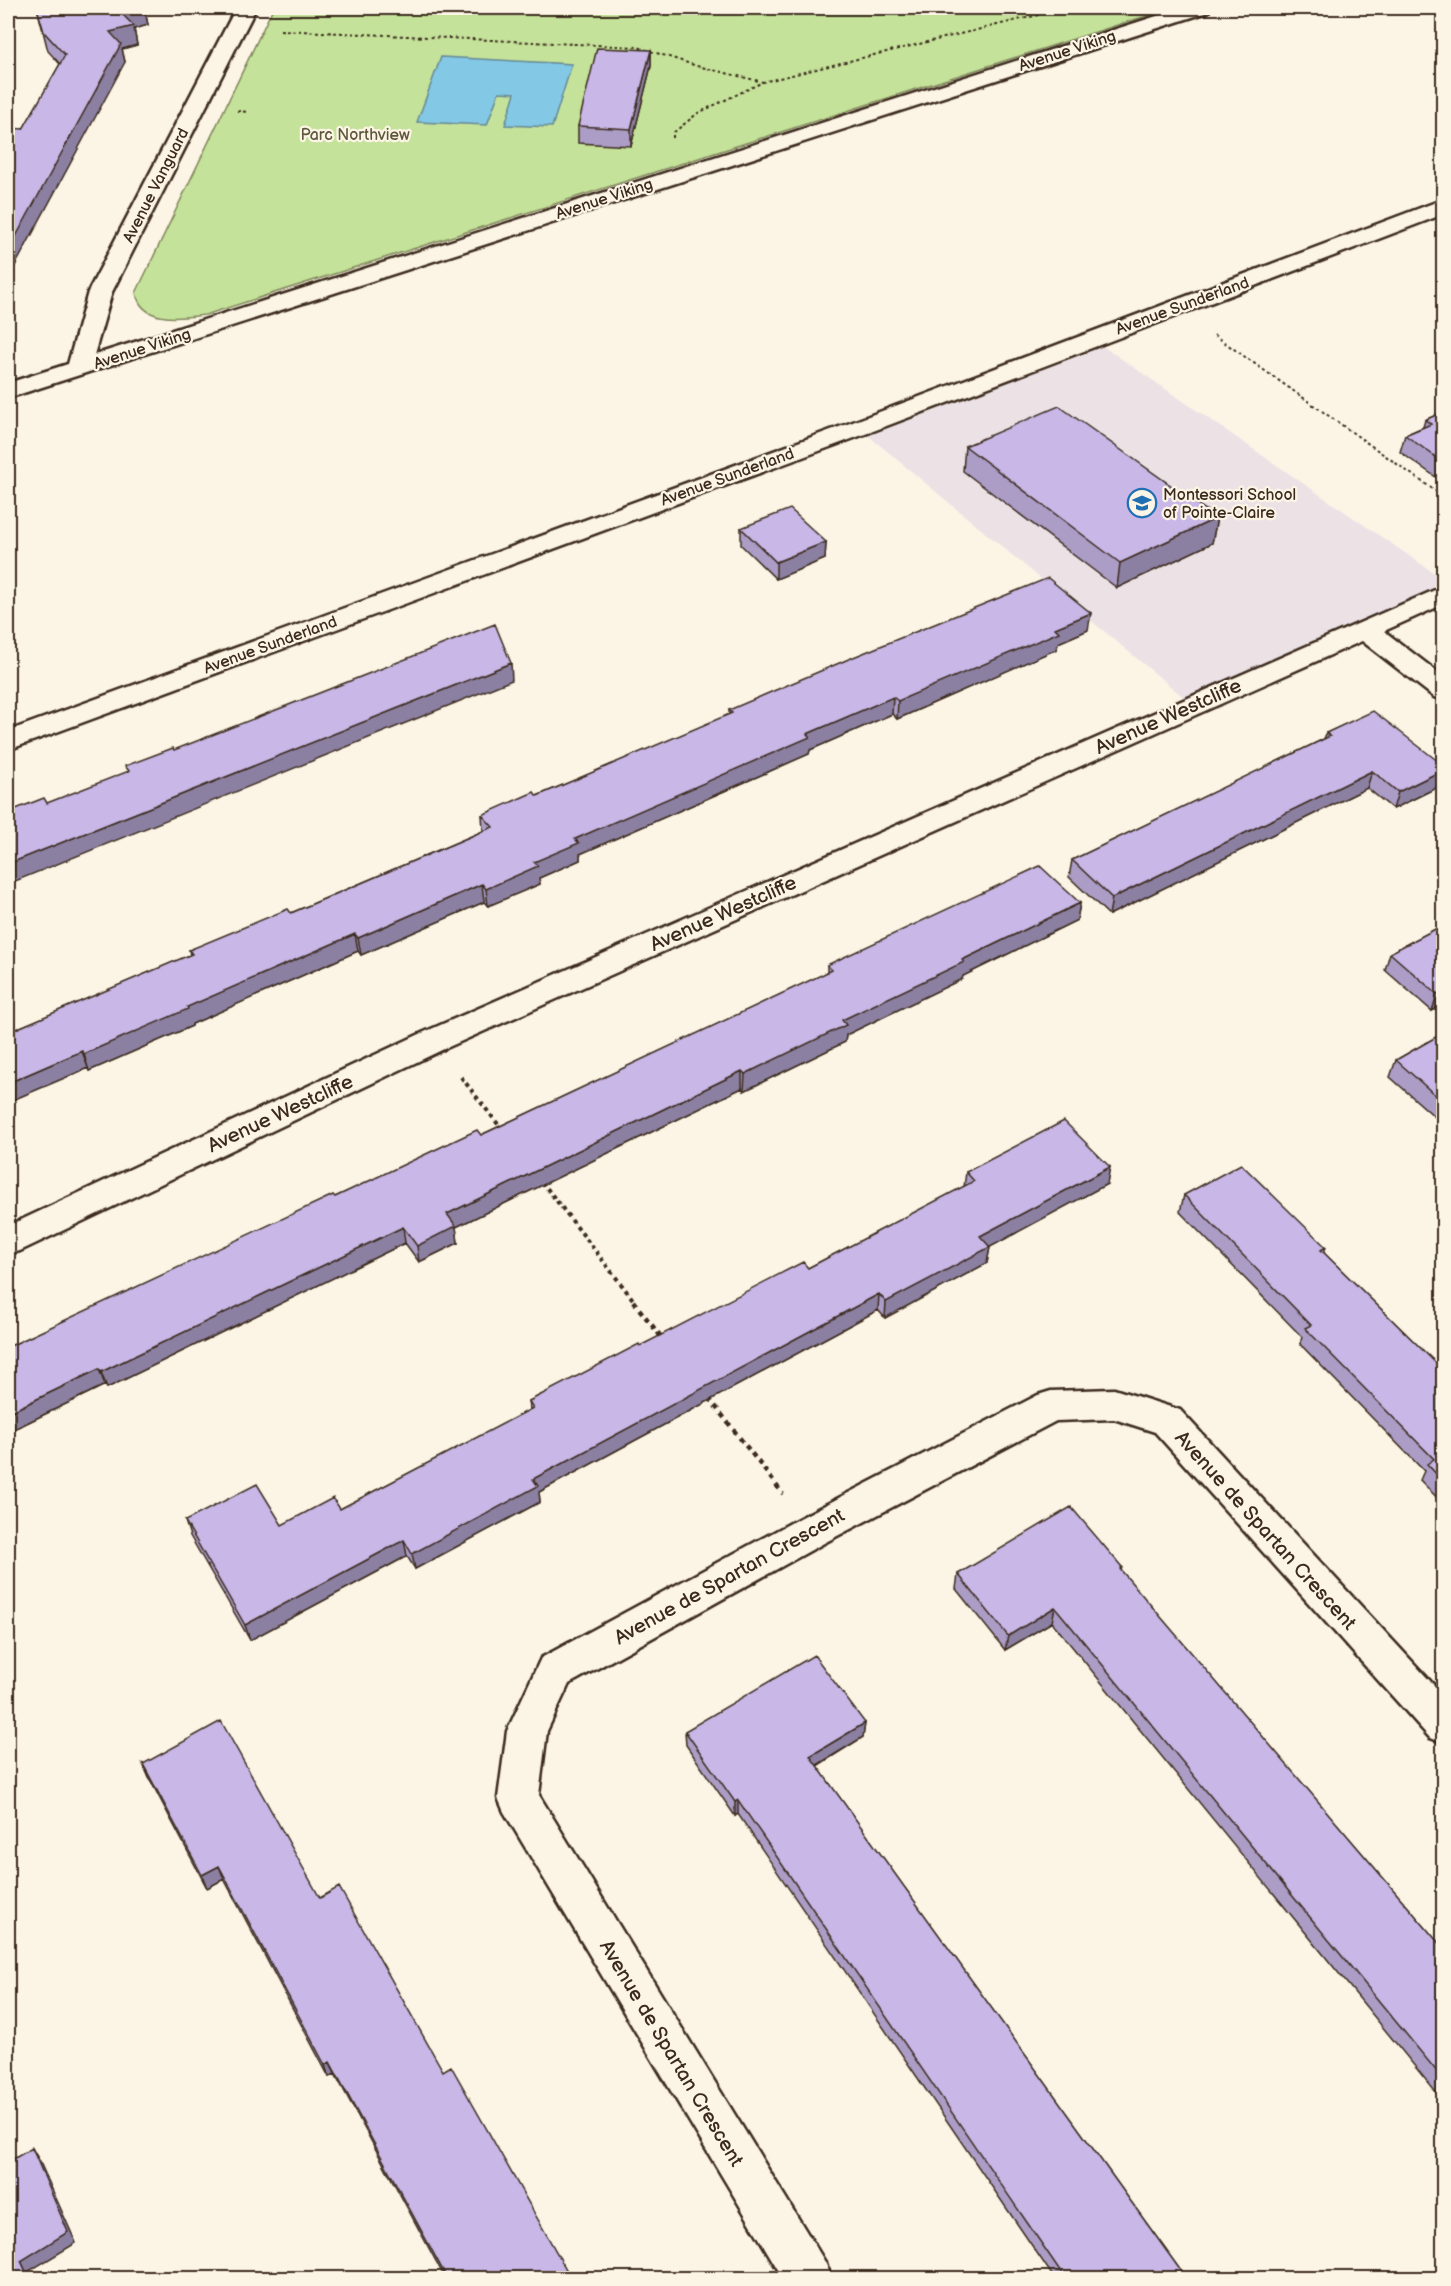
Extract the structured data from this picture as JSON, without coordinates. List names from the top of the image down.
{
  "streets": {
    "street": [
      "Avenue Viking",
      "Avenue Vanguard",
      "Avenue Sunderland",
      "Avenue Westcliffe",
      "Avenue de Spartan Crescent"
    ]
  },
  "crossings": [
    ["Avenue Viking", "Avenue Vanguard"]
  ],
  "parks": ["Parc Northview"],
  "places": {
    "school or university": ["Montessori School of Pointe-Claire"]
  }
}
